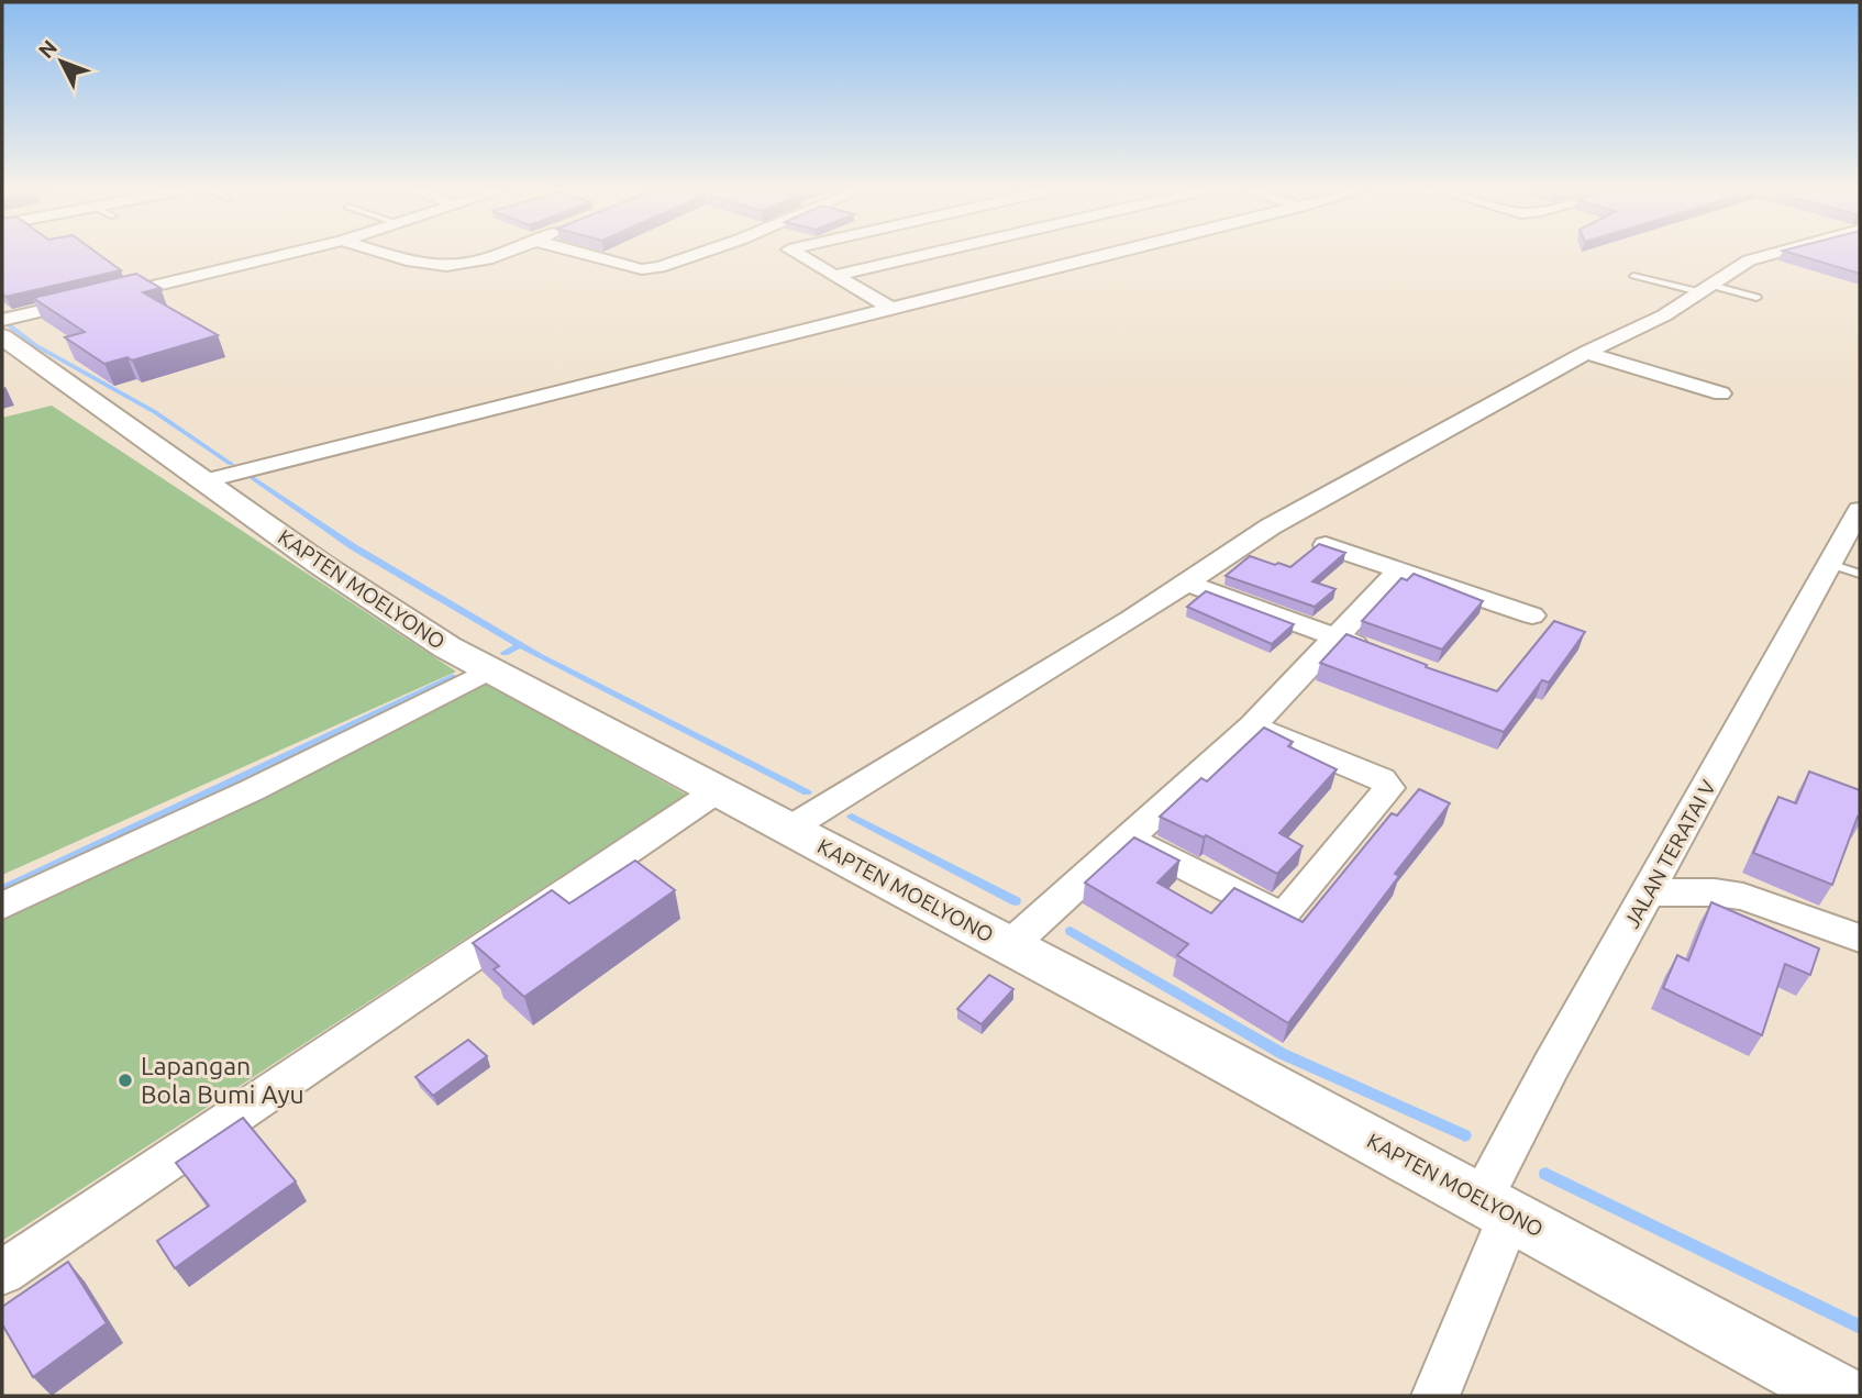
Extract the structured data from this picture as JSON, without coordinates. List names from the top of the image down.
{
  "streets": {
    "street": ["KAPTEN MOELYONO", "JALAN TERATAI V"]
  },
  "crossings": [
    ["KAPTEN MOELYONO", "JALAN TERATAI V"]
  ],
  "places": ["Lapangan Bola Bumi Ayu"],
  "north": "top left"
}
